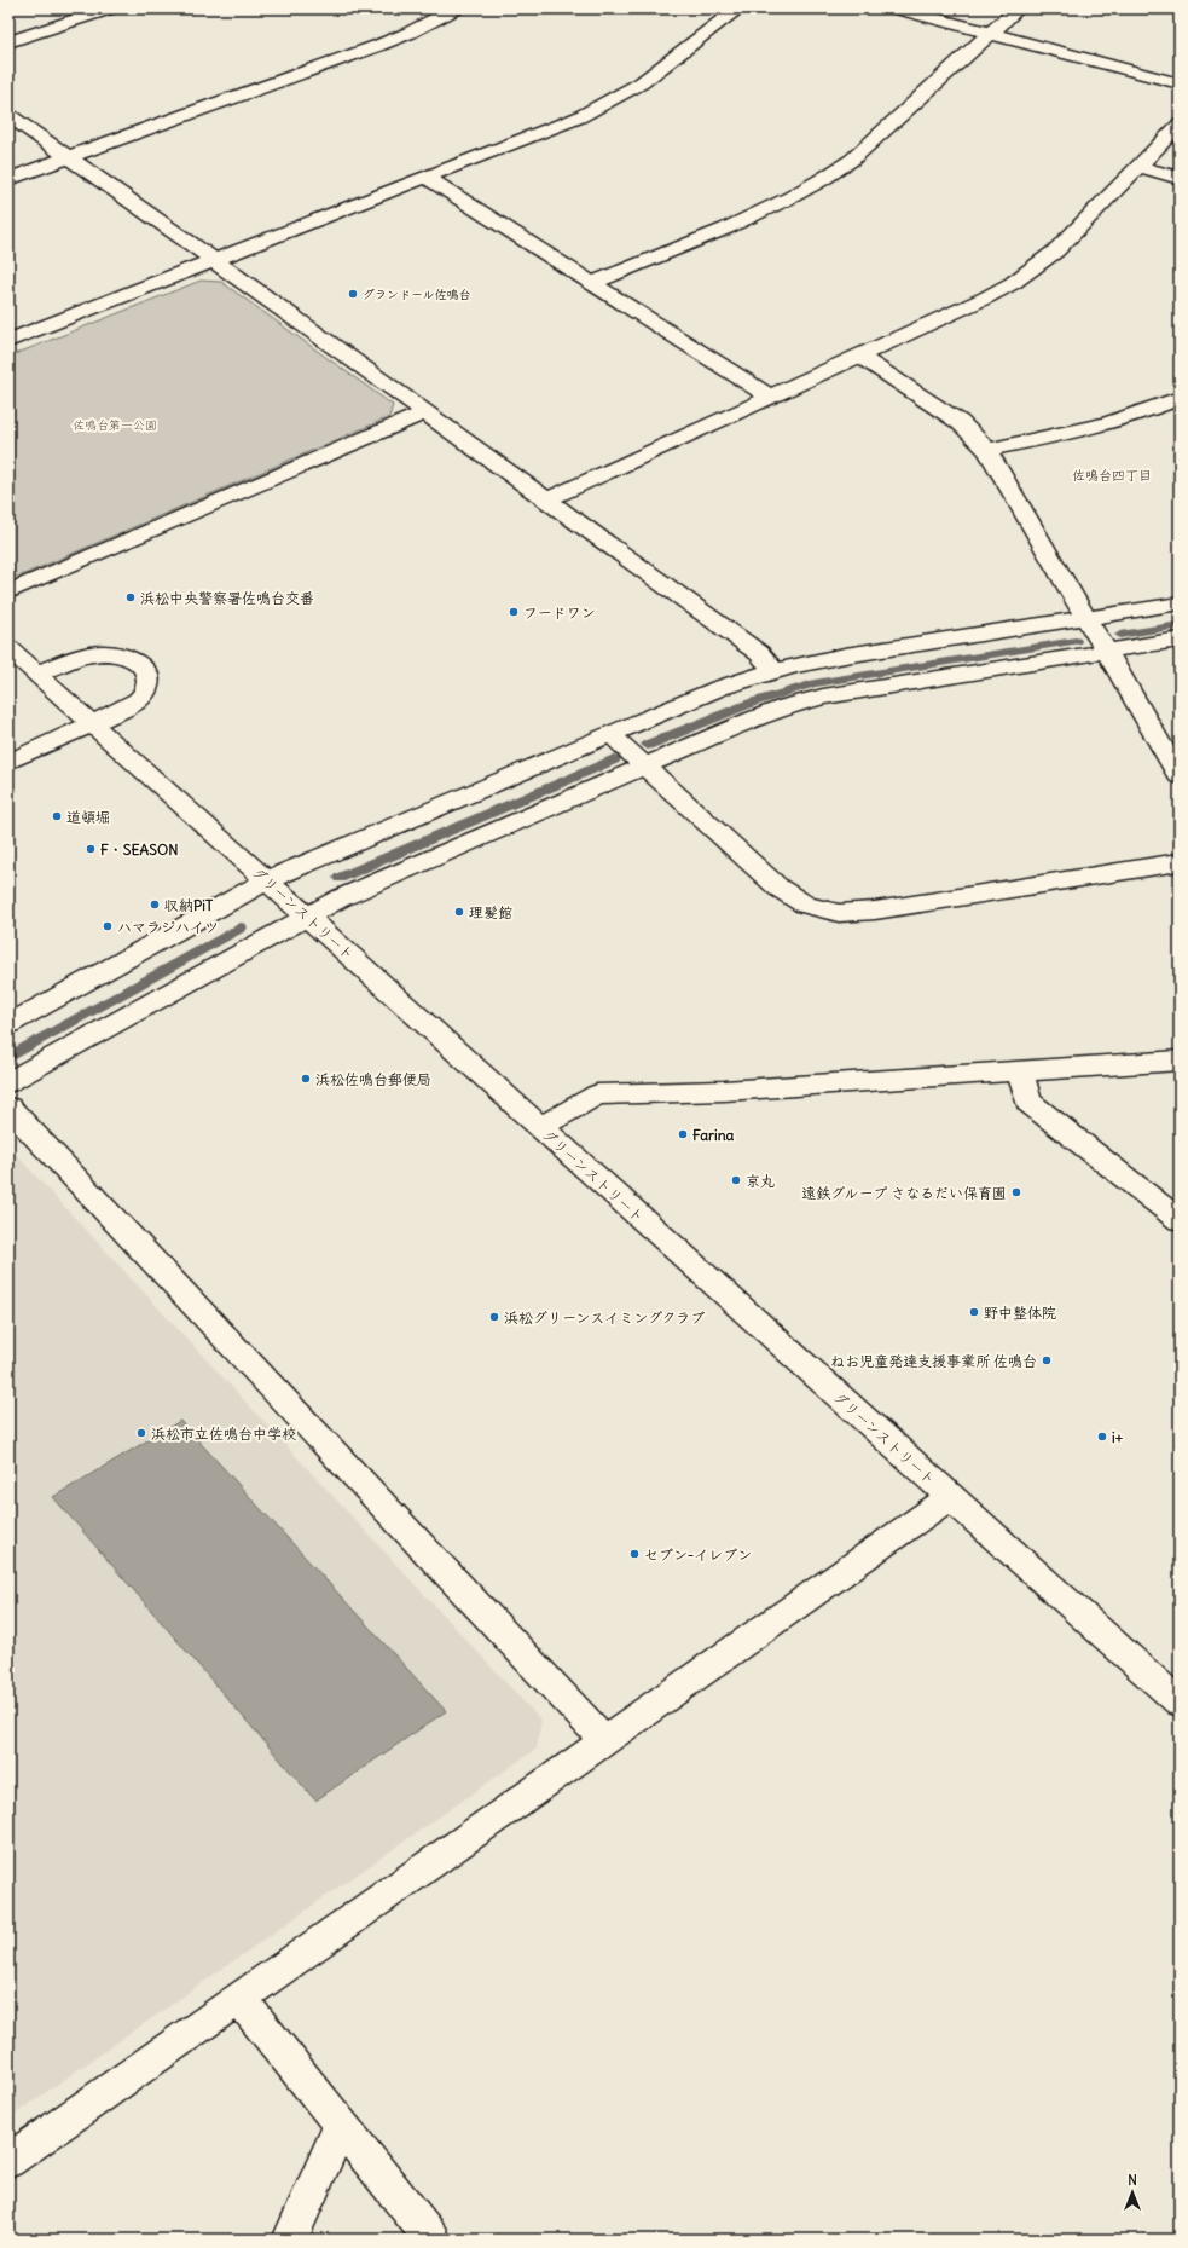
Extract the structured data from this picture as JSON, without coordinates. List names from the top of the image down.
{
  "streets": {
    "street": ["グリーンストリート"]
  },
  "districts": ["佐鳴台四丁目"],
  "parks": ["佐鳴台第一公園"],
  "places": [
    "グランドール佐鳴台",
    "浜松中央警察署佐鳴台交番",
    "フードワン",
    "道頓堀",
    "F・SEASON",
    "収納PiT",
    "理髪館",
    "ハマラジハイツ",
    "浜松佐鳴台郵便局",
    "Farina",
    "京丸",
    "遠鉄グループ さなるだい保育園",
    "野中整体院",
    "浜松グリーンスイミングクラブ",
    "ねお児童発達支援事業所 佐鳴台",
    "浜松市立佐鳴台中学校",
    "i+",
    "セブン-イレブン"
  ],
  "north": "top"
}
